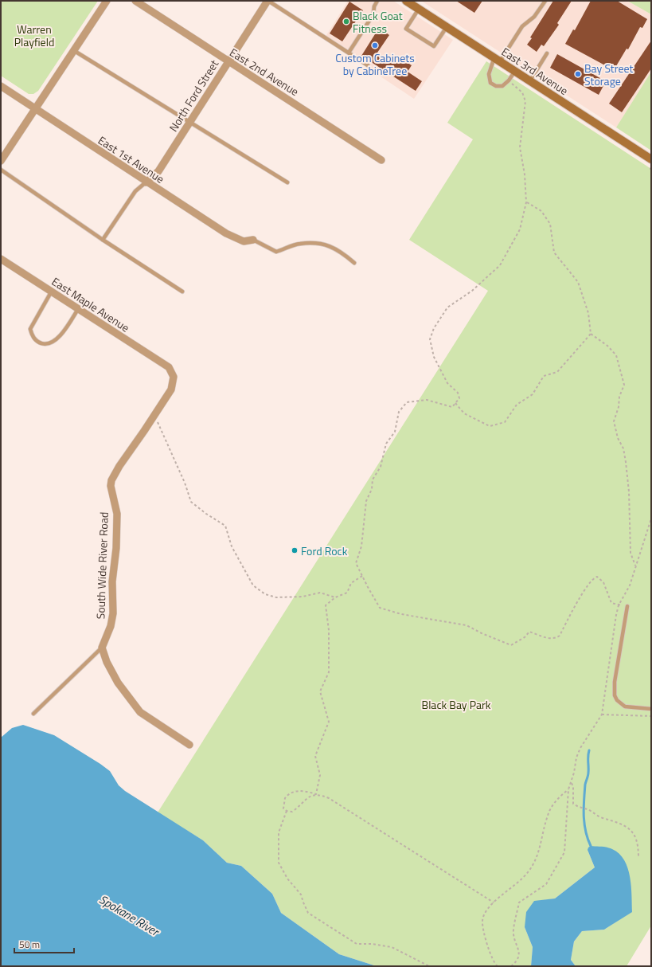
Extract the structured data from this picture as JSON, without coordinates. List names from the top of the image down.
{
  "streets": {
    "street": [
      "East 3rd Avenue",
      "East 2nd Avenue",
      "North Ford Street",
      "East 1st Avenue",
      "East Maple Avenue",
      "South Wide River Road"
    ]
  },
  "crossings": [
    ["East 2nd Avenue", "North Ford Street"],
    ["North Ford Street", "East 1st Avenue"],
    ["East Maple Avenue", "South Wide River Road"]
  ],
  "water": ["Spokane River"],
  "parks": ["Warren Playfield", "Black Bay Park"],
  "places": [
    "Black Goat Fitness",
    "Custom Cabinets by CabineTree",
    "Bay Street Storage",
    "Ford Rock"
  ],
  "scale_bar": "50 m"
}
